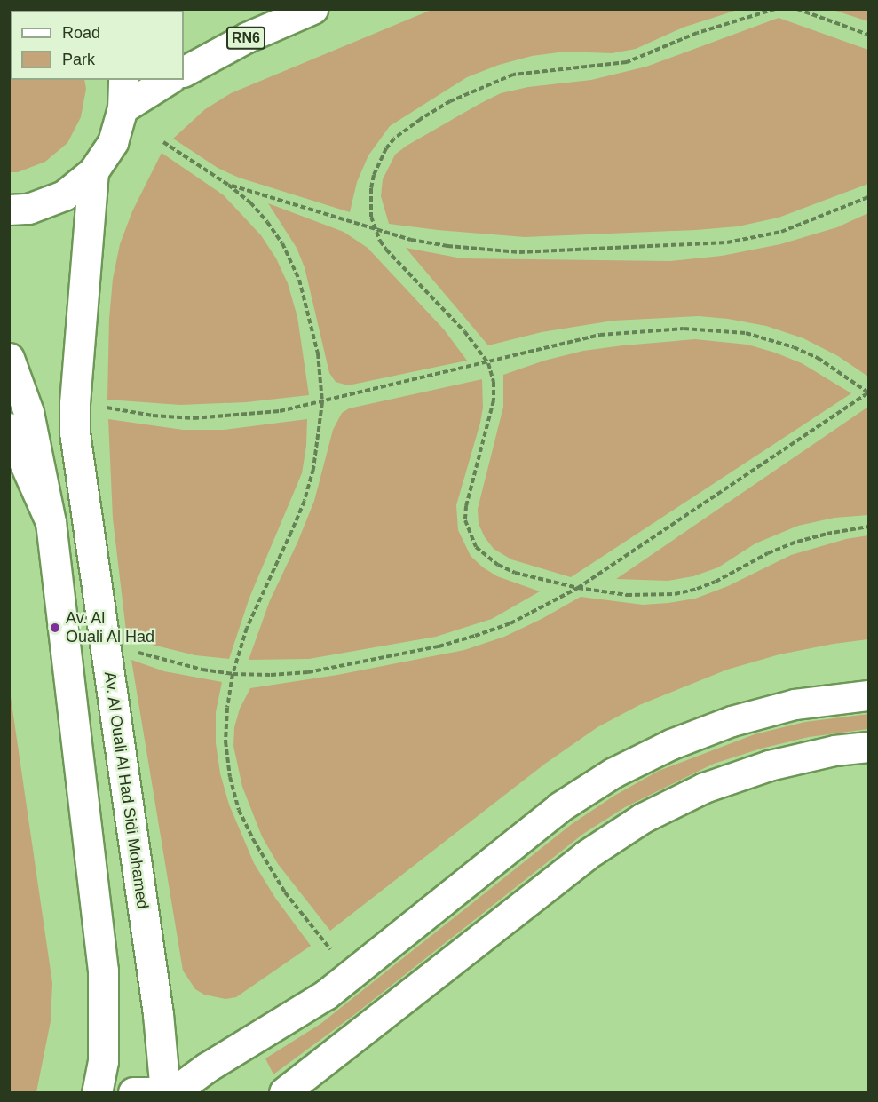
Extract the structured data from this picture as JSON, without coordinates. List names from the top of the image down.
{
  "streets": {
    "main road": ["RN6", "Av. Al Ouali Al Had Sidi Mohamed"]
  },
  "places": ["Av. Al Ouali Al Had"],
  "legend": ["Road", "Park"]
}
